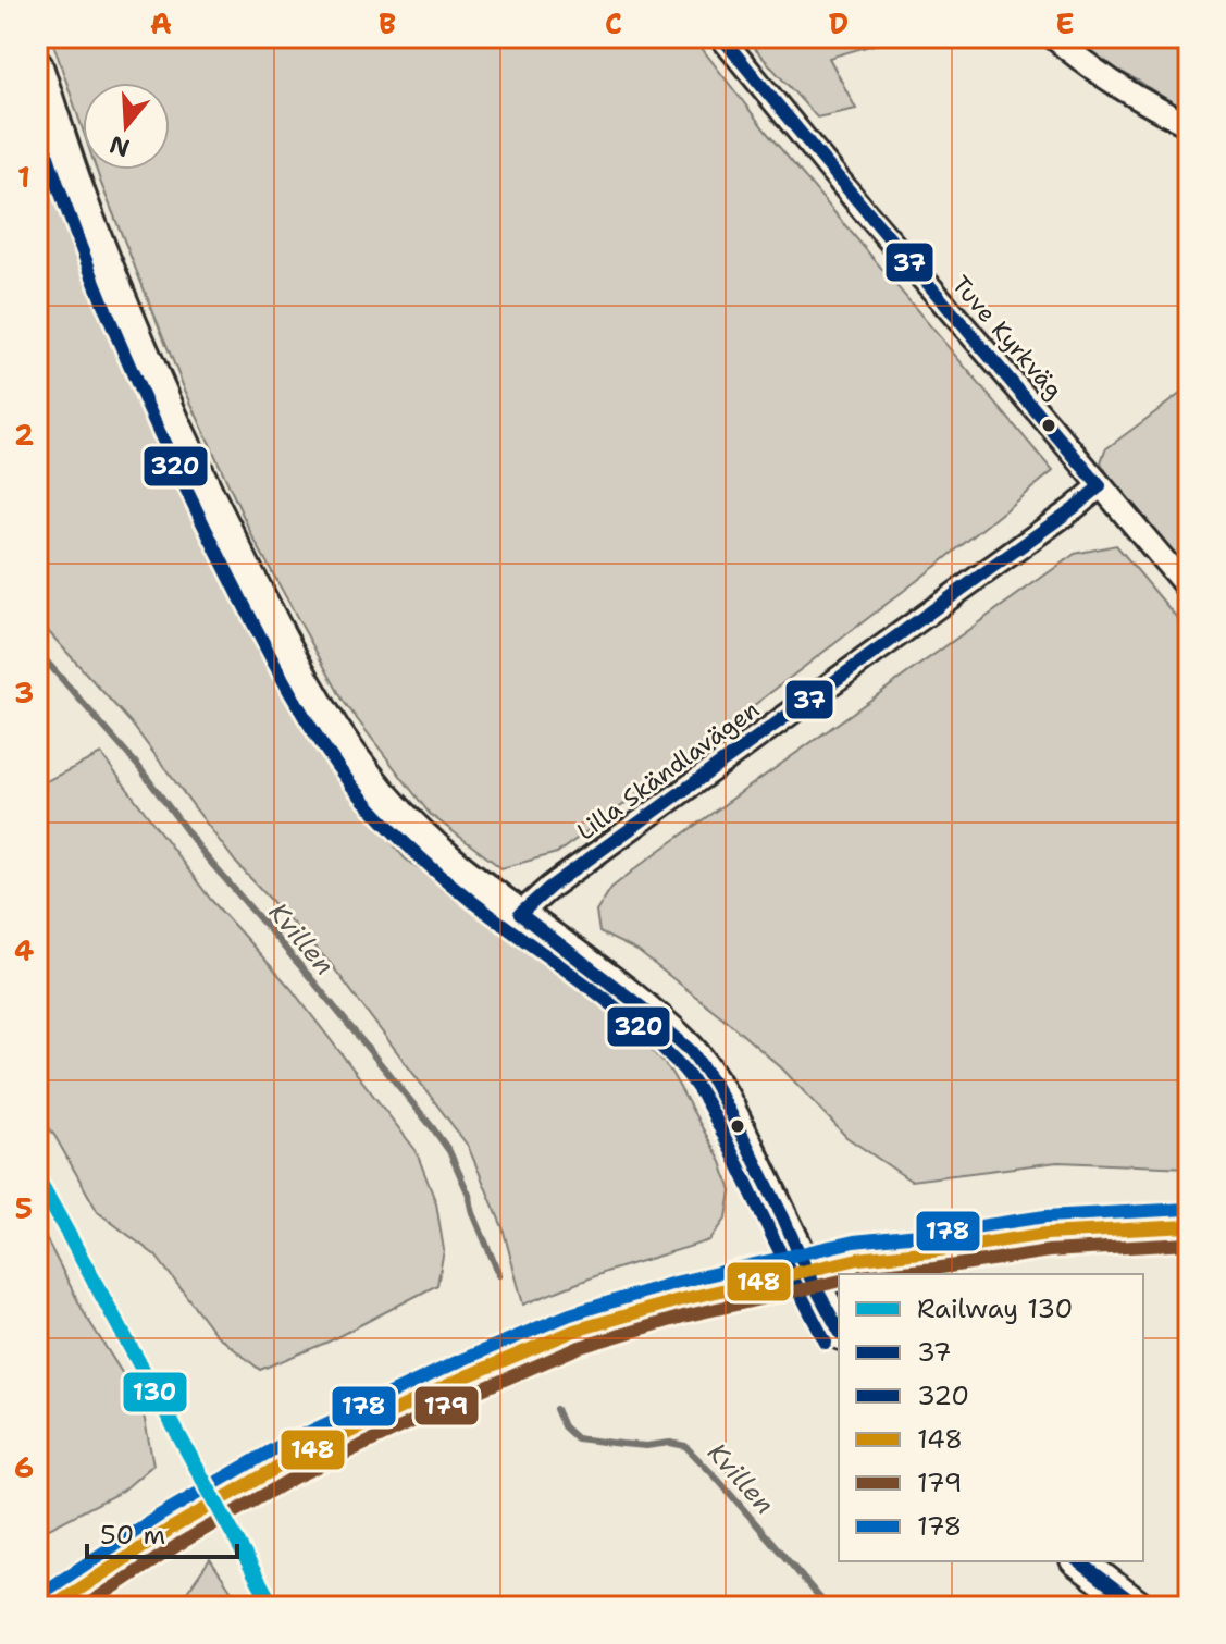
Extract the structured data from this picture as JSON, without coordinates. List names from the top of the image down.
{
  "streets": {
    "street": ["Tuve Kyrkväg", "Lilla Skändlavägen"]
  },
  "crossings": [
    ["Tuve Kyrkväg", "Lilla Skändlavägen"]
  ],
  "water": ["Kvillen"],
  "lines": [
    "transit line 37",
    "transit line 320",
    "rail line 130",
    "transit line 178",
    "transit line 148",
    "transit line 179"
  ],
  "legend": [
    "Railway 130",
    "37",
    "320",
    "148",
    "179",
    "178"
  ],
  "scale_bar": "50 m",
  "north": "bottom",
  "grid": {
    "columns": [
      "A",
      "B",
      "C",
      "D",
      "E"
    ],
    "rows": [
      "1",
      "2",
      "3",
      "4",
      "5",
      "6"
    ]
  }
}
